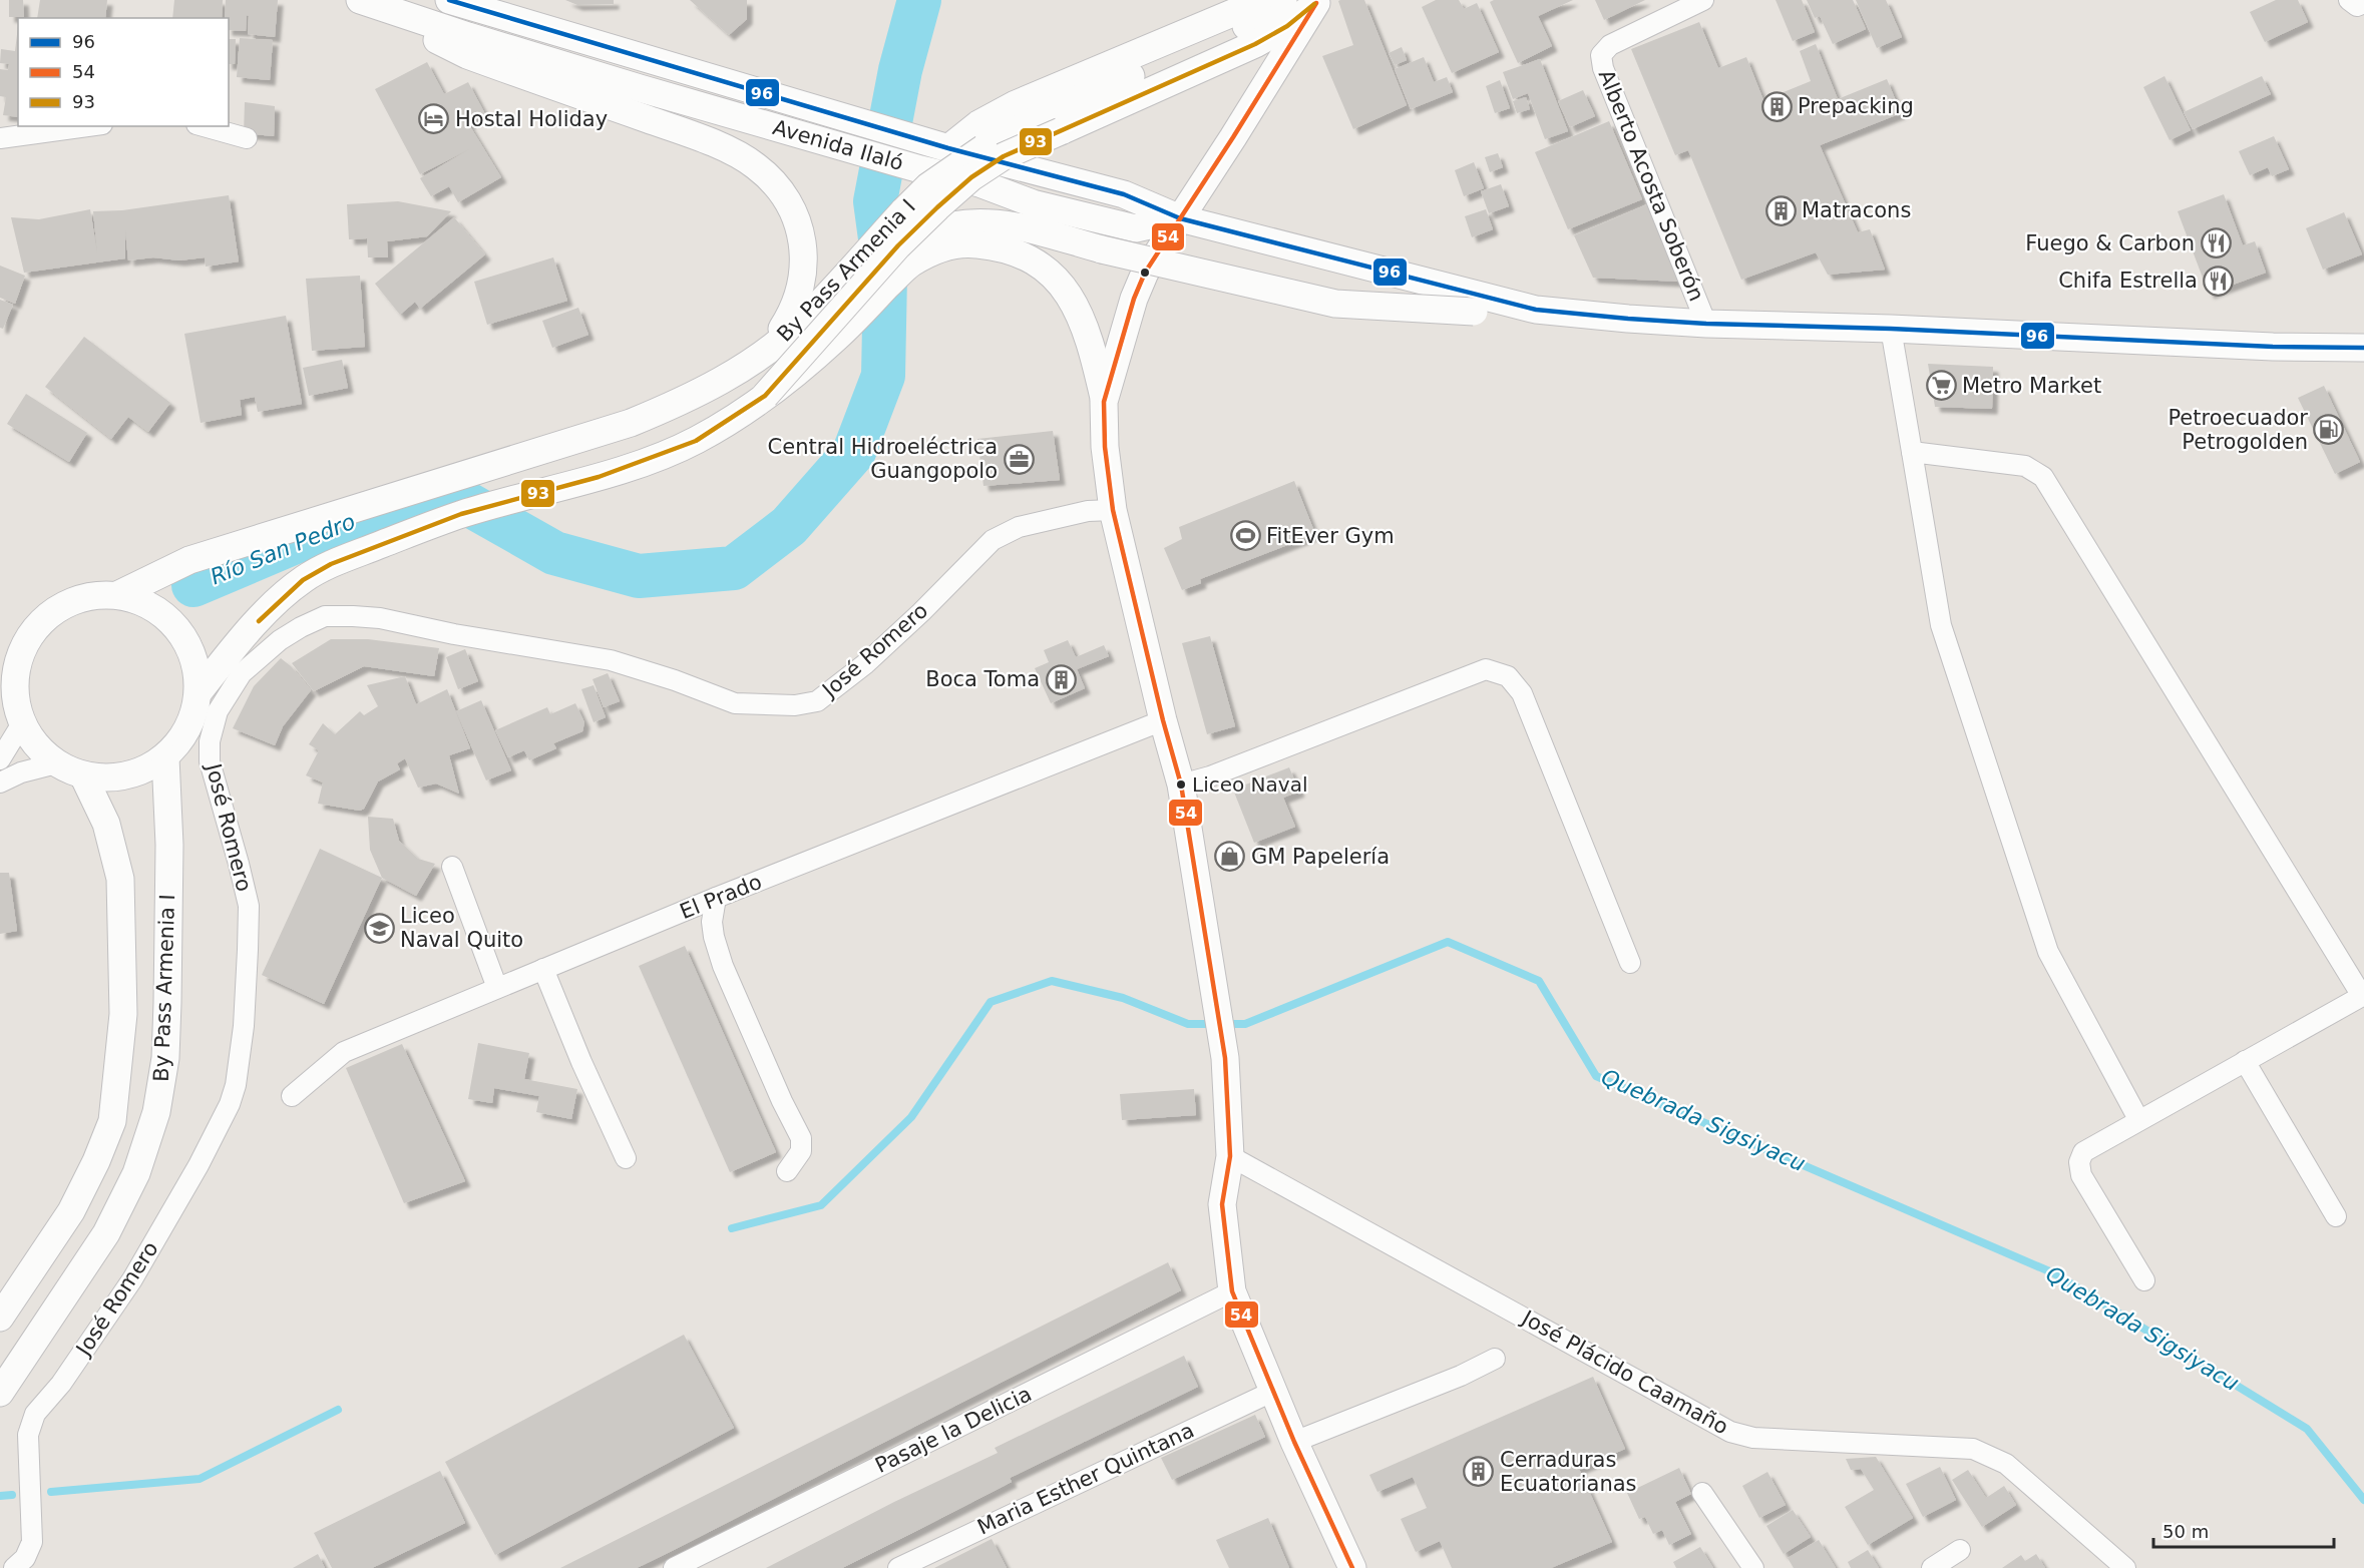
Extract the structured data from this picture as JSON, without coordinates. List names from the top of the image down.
{
  "streets": {
    "main road": ["Avenida Ilaló", "By Pass Armenia I"],
    "street": [
      "Alberto Acosta Soberón",
      "José Romero",
      "El Prado",
      "José Plácido Caamaño",
      "Pasaje la Delicia",
      "Maria Esther Quintana"
    ]
  },
  "crossings": [
    ["Avenida Ilaló", "Alberto Acosta Soberón"]
  ],
  "water": ["Río San Pedro", "Quebrada Sigsiyacu"],
  "places": {
    "building": [
      "Prepacking",
      "Matracons",
      "Boca Toma",
      "Cerraduras Ecuatorianas"
    ],
    "hotel": ["Hostal Holiday"],
    "restaurant": ["Fuego & Carbon", "Chifa Estrella"],
    "supermarket": ["Metro Market"],
    "fuel station": ["Petroecuador Petrogolden"],
    "office": ["Central Hidroeléctrica Guangopolo"],
    "sports": ["FitEver Gym"],
    "other": ["Liceo Naval"],
    "shop": ["GM Papelería"],
    "school or university": ["Liceo Naval Quito"]
  },
  "lines": ["transit line 96", "transit line 54", "transit line 93"],
  "legend": ["96", "54", "93"],
  "scale_bar": "50 m"
}
